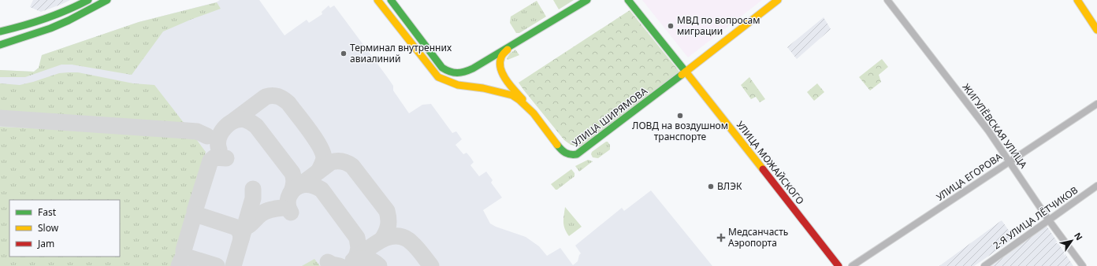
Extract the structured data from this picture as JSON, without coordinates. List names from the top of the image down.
{
  "streets": {
    "main road": ["УЛИЦА ШИРЯМОВА", "УЛИЦА МОЖАЙСКОГО"],
    "street": ["ЖИГУЛЁВСКАЯ УЛИЦА", "УЛИЦА ЕГОРОВА", "2-Я УЛИЦА ЛЁТЧИКОВ"]
  },
  "crossings": [
    ["УЛИЦА ШИРЯМОВА", "УЛИЦА МОЖАЙСКОГО"],
    ["ЖИГУЛЁВСКАЯ УЛИЦА", "УЛИЦА ЕГОРОВА"],
    ["ЖИГУЛЁВСКАЯ УЛИЦА", "2-Я УЛИЦА ЛЁТЧИКОВ"]
  ],
  "places": {
    "other": [
      "МВД по вопросам миграции",
      "Терминал внутренних авиалиний",
      "ЛОВД на воздушном транспорте",
      "ВЛЭК"
    ],
    "health": ["Медсанчасть Аэропорта"]
  },
  "legend": ["Fast", "Slow", "Jam"],
  "north": "top right"
}
